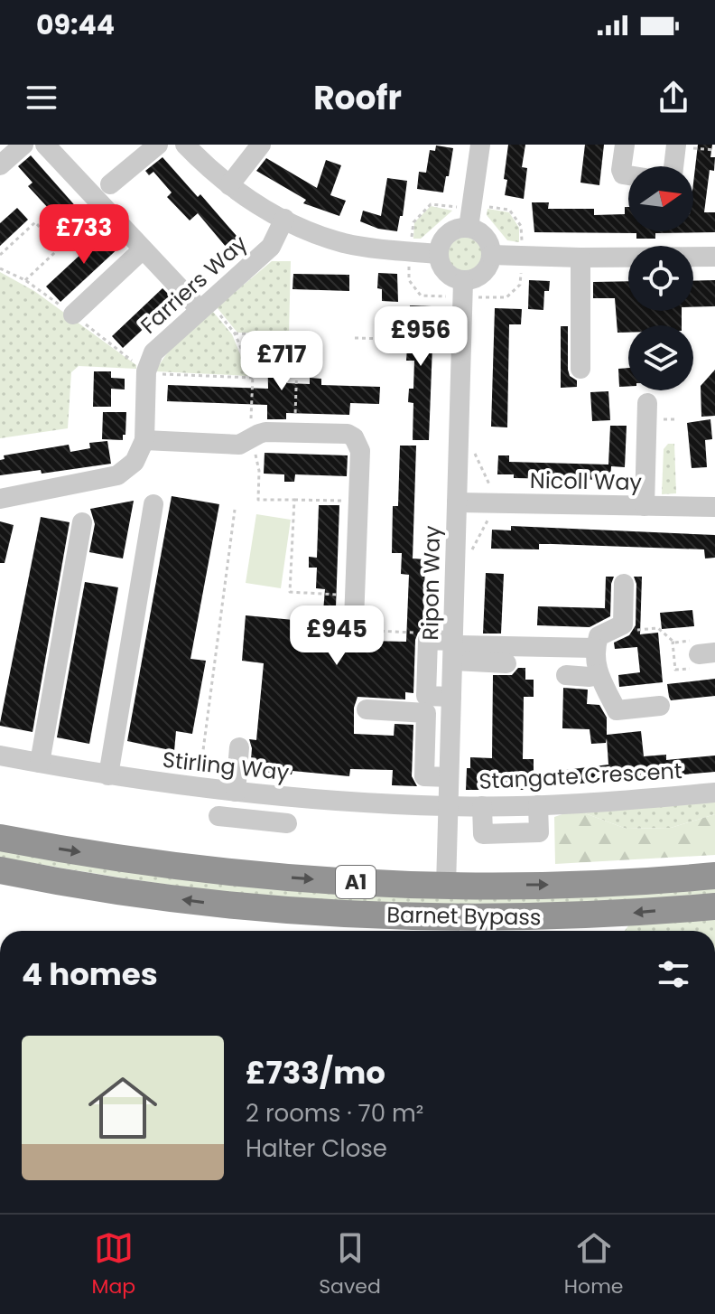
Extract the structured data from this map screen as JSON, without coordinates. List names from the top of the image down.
{
  "streets": {
    "highway": ["A1", "Barnet Bypass"],
    "street": [
      "Farriers Way",
      "Nicoll Way",
      "Ripon Way",
      "Stirling Way",
      "Stangate Crescent"
    ]
  },
  "crossings": [
    ["Nicoll Way", "Ripon Way"],
    ["Ripon Way", "Stirling Way"],
    ["Ripon Way", "Stangate Crescent"],
    ["Ripon Way", "Barnet Bypass"],
    ["Stirling Way", "Stangate Crescent"]
  ],
  "north": "right",
  "page": {
    "status": "09:44",
    "header": "Roofr",
    "price": [
      "£733",
      "£956",
      "£717",
      "£945"
    ],
    "heading": "4 homes",
    "list": [
      {
        "name": "£733/mo",
        "note": "2 rooms · 70 m² · Halter Close"
      }
    ],
    "tabs": ["Map", "Saved", "Home"]
  }
}
